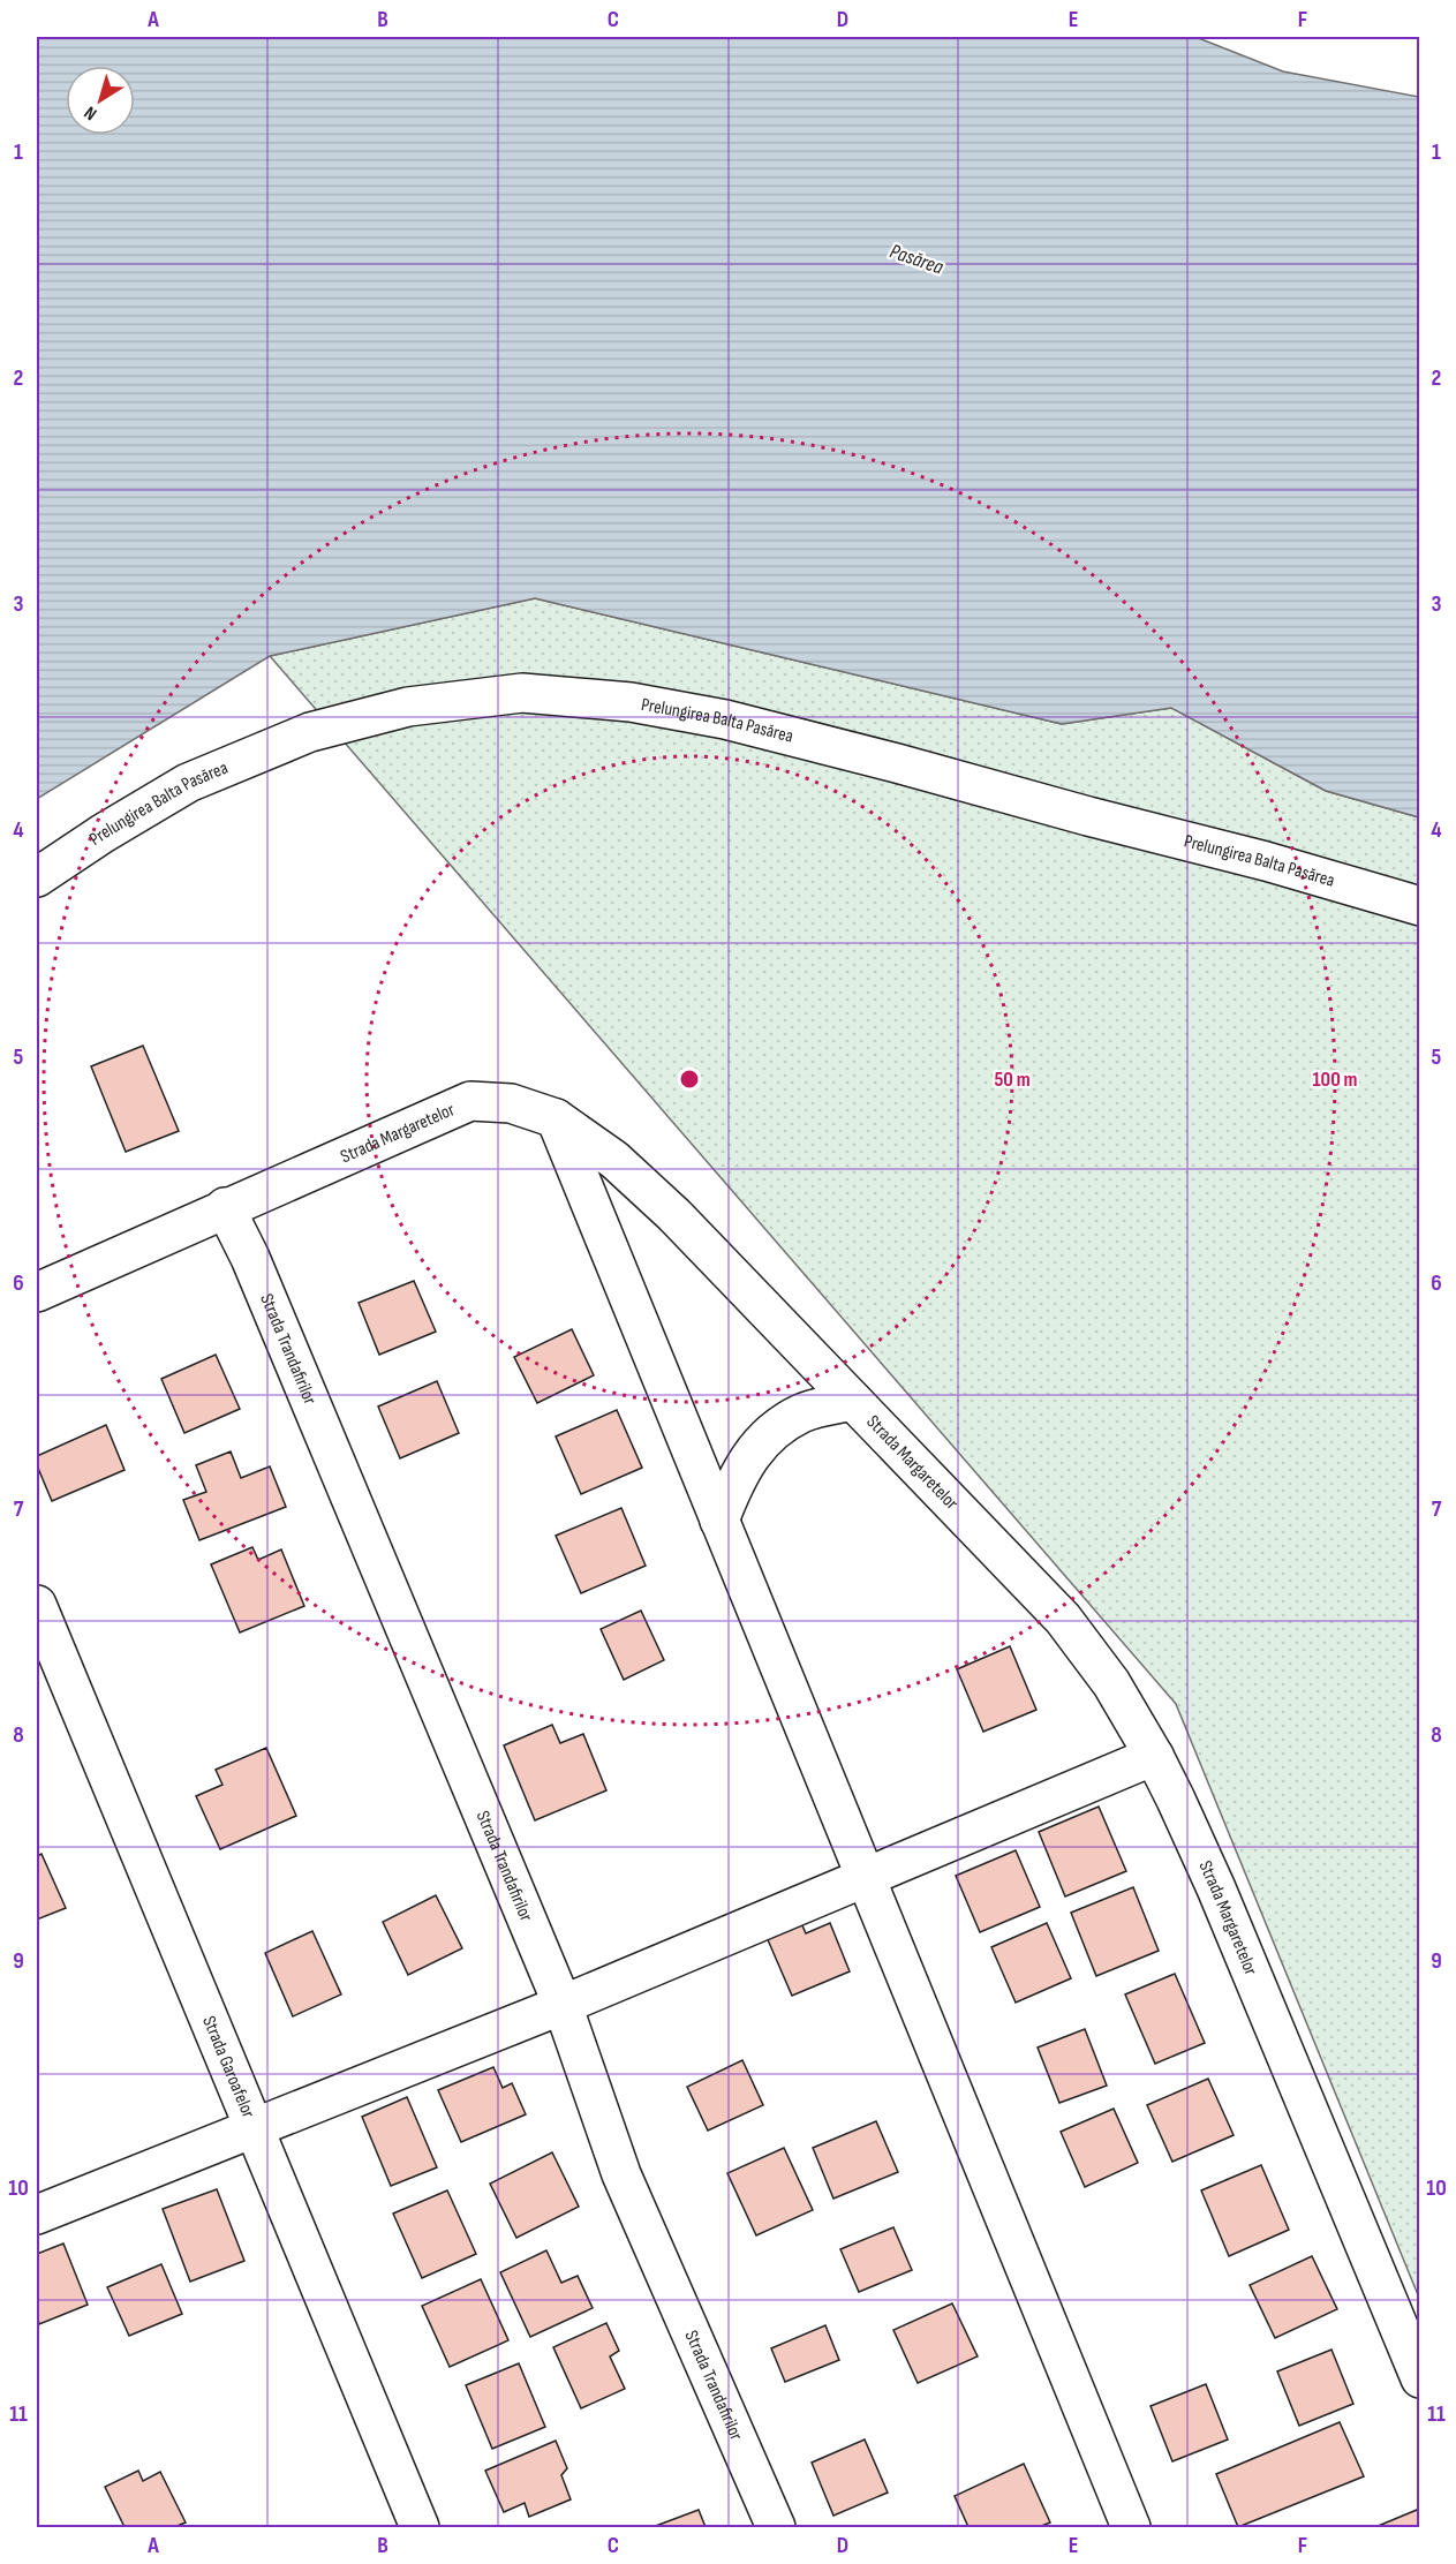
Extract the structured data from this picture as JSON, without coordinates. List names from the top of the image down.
{
  "streets": {
    "street": [
      "Prelungirea Balta Pasărea",
      "Strada Margaretelor",
      "Strada Trandafirilor",
      "Strada Garoafelor"
    ]
  },
  "crossings": [
    ["Strada Margaretelor", "Strada Trandafirilor"]
  ],
  "water": ["Pasărea"],
  "north": "bottom left",
  "grid": {
    "columns": [
      "A",
      "B",
      "C",
      "D",
      "E",
      "F"
    ],
    "rows": [
      "1",
      "2",
      "3",
      "4",
      "5",
      "6",
      "7",
      "8",
      "9",
      "10",
      "11"
    ]
  },
  "rings": ["50 m", "100 m"]
}
